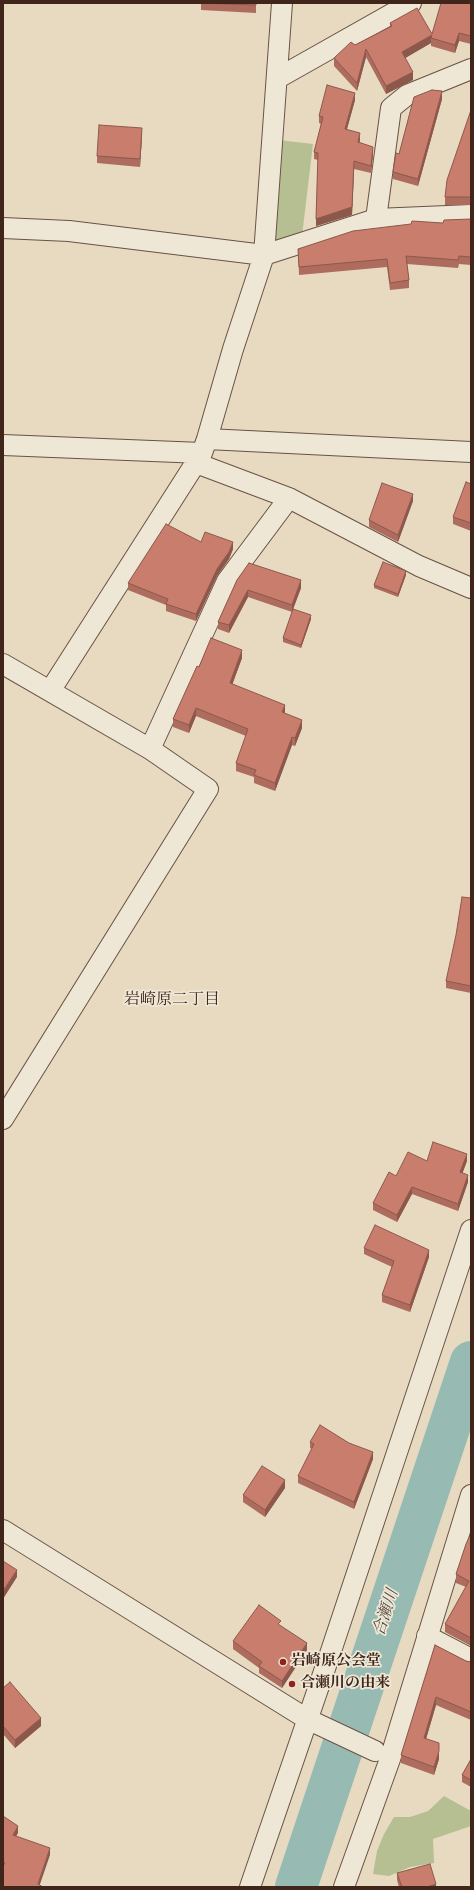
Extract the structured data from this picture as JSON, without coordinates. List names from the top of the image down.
{
  "districts": ["岩崎原二丁目"],
  "water": ["合瀬川"],
  "places": ["岩崎原公会堂", "合瀬川の由来"]
}
